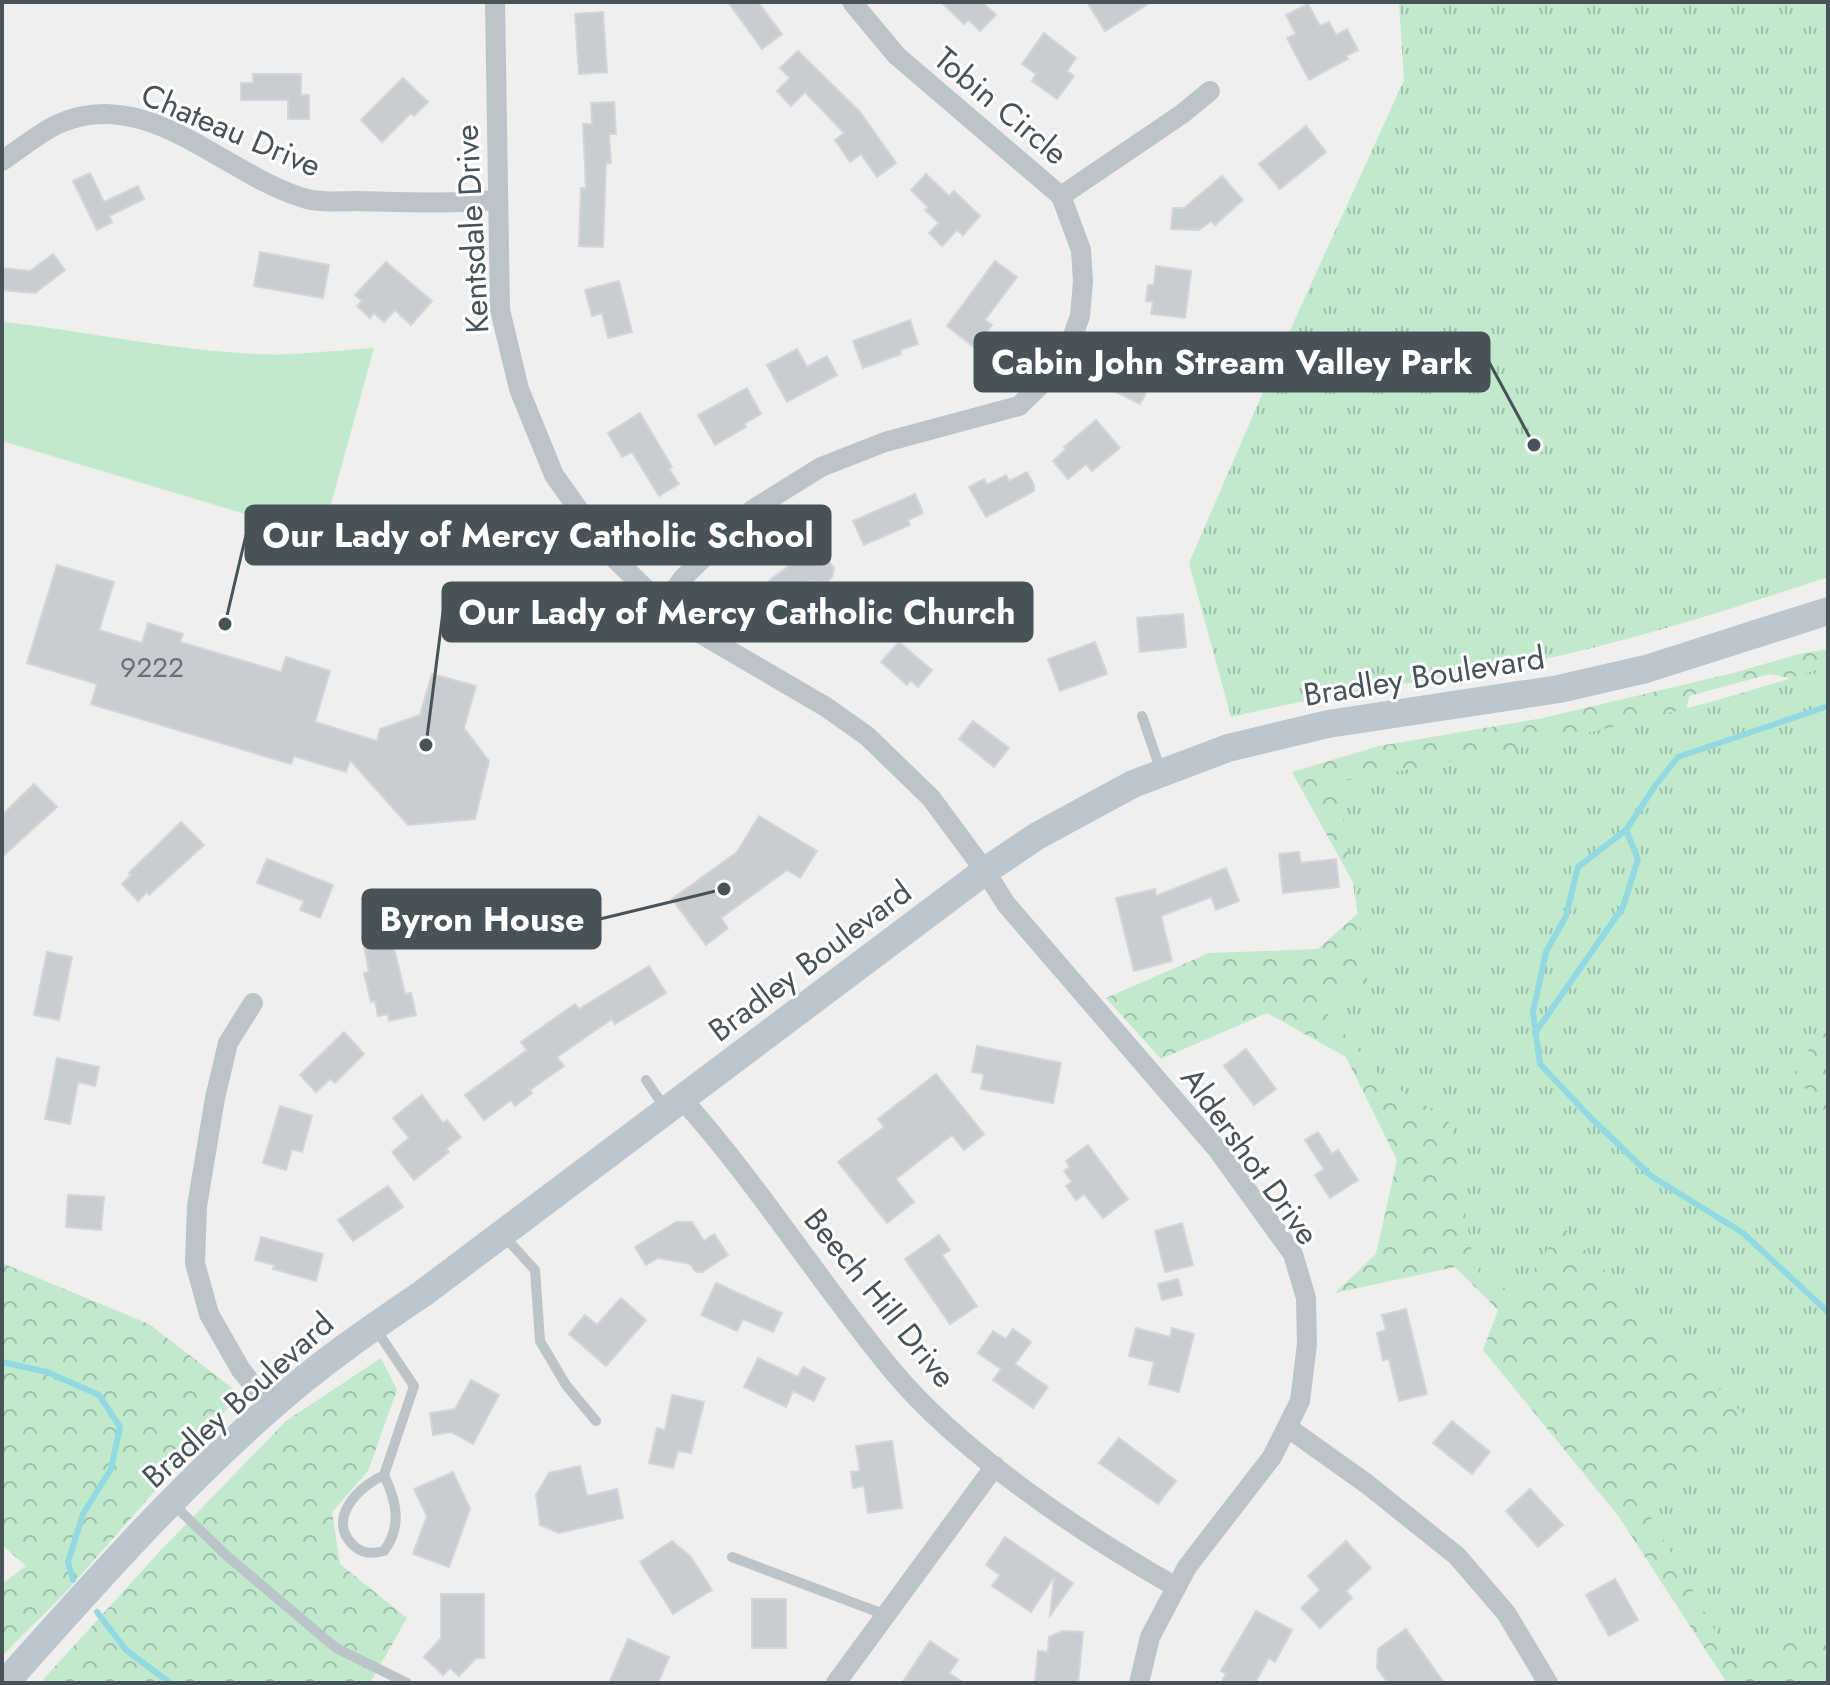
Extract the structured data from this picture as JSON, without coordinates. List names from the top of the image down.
{
  "streets": {
    "main road": ["Bradley Boulevard"],
    "street": [
      "Tobin Circle",
      "Chateau Drive",
      "Kentsdale Drive",
      "Aldershot Drive",
      "Beech Hill Drive"
    ]
  },
  "crossings": [
    ["Tobin Circle", "Kentsdale Drive"],
    ["Chateau Drive", "Kentsdale Drive"],
    ["Kentsdale Drive", "Bradley Boulevard"],
    ["Kentsdale Drive", "Aldershot Drive"],
    ["Bradley Boulevard", "Aldershot Drive"],
    ["Bradley Boulevard", "Beech Hill Drive"],
    ["Aldershot Drive", "Beech Hill Drive"]
  ],
  "places": [
    "Cabin John Stream Valley Park",
    "Our Lady of Mercy Catholic School",
    "Our Lady of Mercy Catholic Church",
    "Byron House"
  ],
  "house_numbers": ["9222"]
}
